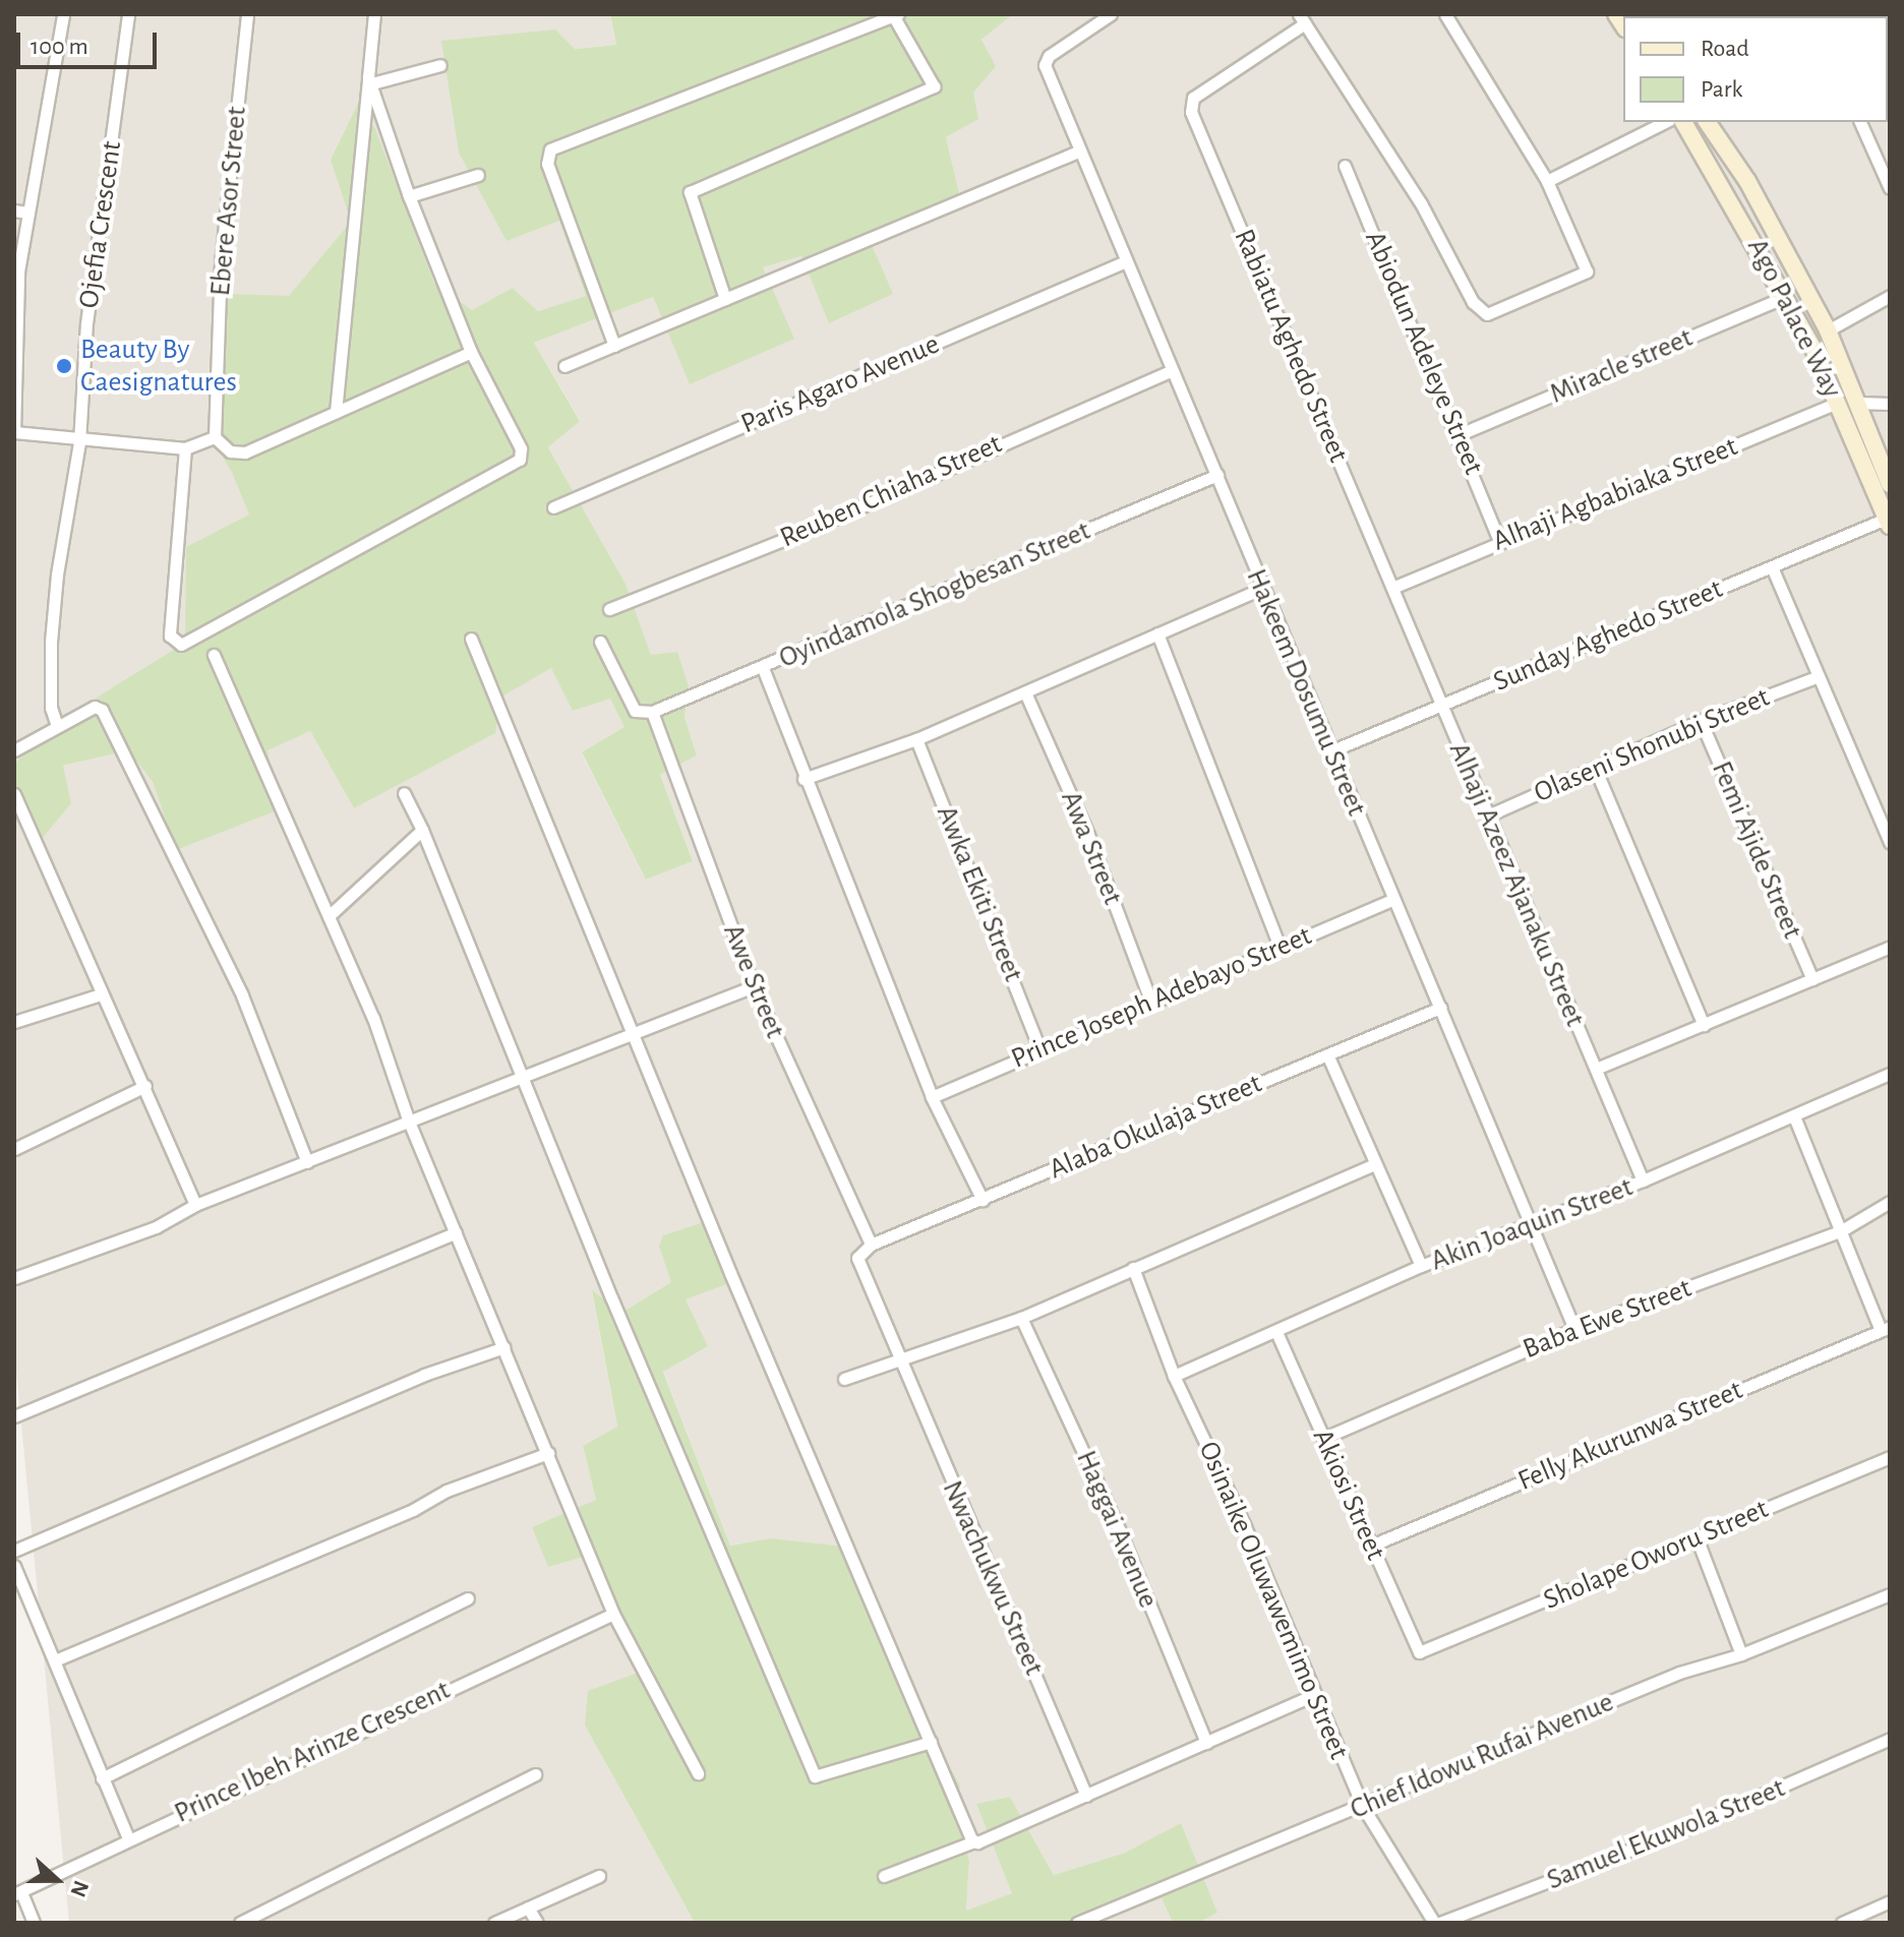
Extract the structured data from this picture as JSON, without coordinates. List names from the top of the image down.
{
  "streets": {
    "main road": ["Ago Palace Way"],
    "street": [
      "Ebere Asor Street",
      "Ojefia Crescent",
      "Rabiatu Aghedo Street",
      "Abiodun Adeleye Street",
      "Miracle street",
      "Paris Agaro Avenue",
      "Reuben Chiaha Street",
      "Alhaji Agbabiaka Street",
      "Oyindamola Shogbesan Street",
      "Sunday Aghedo Street",
      "Hakeem Dosumu Street",
      "Olaseni Shonubi Street",
      "Awa Street",
      "Femi Ajide Street",
      "Alhaji Azeez Ajanaku Street",
      "Awka Ekiti Street",
      "Awe Street",
      "Prince Joseph Adebayo Street",
      "Alaba Okulaja Street",
      "Akin Joaquin Street",
      "Baba Ewe Street",
      "Felly Akurunwa Street",
      "Akiosi Street",
      "Haggai Avenue",
      "Sholape Oworu Street",
      "Nwachukwu Street",
      "Osinaike Oluwawemimo Street",
      "Prince Ibeh Arinze Crescent",
      "Chief Idowu Rufai Avenue",
      "Samuel Ekuwola Street"
    ]
  },
  "crossings": [
    ["Ago Palace Way", "Miracle street"],
    ["Ago Palace Way", "Alhaji Agbabiaka Street"],
    ["Ago Palace Way", "Sunday Aghedo Street"],
    ["Rabiatu Aghedo Street", "Alhaji Agbabiaka Street"],
    ["Rabiatu Aghedo Street", "Alhaji Azeez Ajanaku Street"],
    ["Abiodun Adeleye Street", "Miracle street"],
    ["Abiodun Adeleye Street", "Alhaji Agbabiaka Street"],
    ["Paris Agaro Avenue", "Hakeem Dosumu Street"],
    ["Reuben Chiaha Street", "Hakeem Dosumu Street"],
    ["Alhaji Agbabiaka Street", "Alhaji Azeez Ajanaku Street"],
    ["Oyindamola Shogbesan Street", "Hakeem Dosumu Street"],
    ["Oyindamola Shogbesan Street", "Awe Street"],
    ["Sunday Aghedo Street", "Hakeem Dosumu Street"],
    ["Sunday Aghedo Street", "Alhaji Azeez Ajanaku Street"],
    ["Hakeem Dosumu Street", "Prince Joseph Adebayo Street"],
    ["Hakeem Dosumu Street", "Alaba Okulaja Street"],
    ["Hakeem Dosumu Street", "Akin Joaquin Street"],
    ["Hakeem Dosumu Street", "Baba Ewe Street"],
    ["Olaseni Shonubi Street", "Femi Ajide Street"],
    ["Olaseni Shonubi Street", "Alhaji Azeez Ajanaku Street"],
    ["Awa Street", "Prince Joseph Adebayo Street"],
    ["Alhaji Azeez Ajanaku Street", "Akin Joaquin Street"],
    ["Awka Ekiti Street", "Prince Joseph Adebayo Street"],
    ["Awe Street", "Alaba Okulaja Street"],
    ["Awe Street", "Nwachukwu Street"],
    ["Alaba Okulaja Street", "Nwachukwu Street"],
    ["Akin Joaquin Street", "Akiosi Street"],
    ["Akin Joaquin Street", "Osinaike Oluwawemimo Street"],
    ["Baba Ewe Street", "Akiosi Street"],
    ["Felly Akurunwa Street", "Akiosi Street"],
    ["Akiosi Street", "Sholape Oworu Street"],
    ["Osinaike Oluwawemimo Street", "Chief Idowu Rufai Avenue"],
    ["Osinaike Oluwawemimo Street", "Samuel Ekuwola Street"]
  ],
  "places": ["Beauty By Caesignatures"],
  "legend": ["Road", "Park"],
  "scale_bar": "100 m",
  "north": "right"
}
